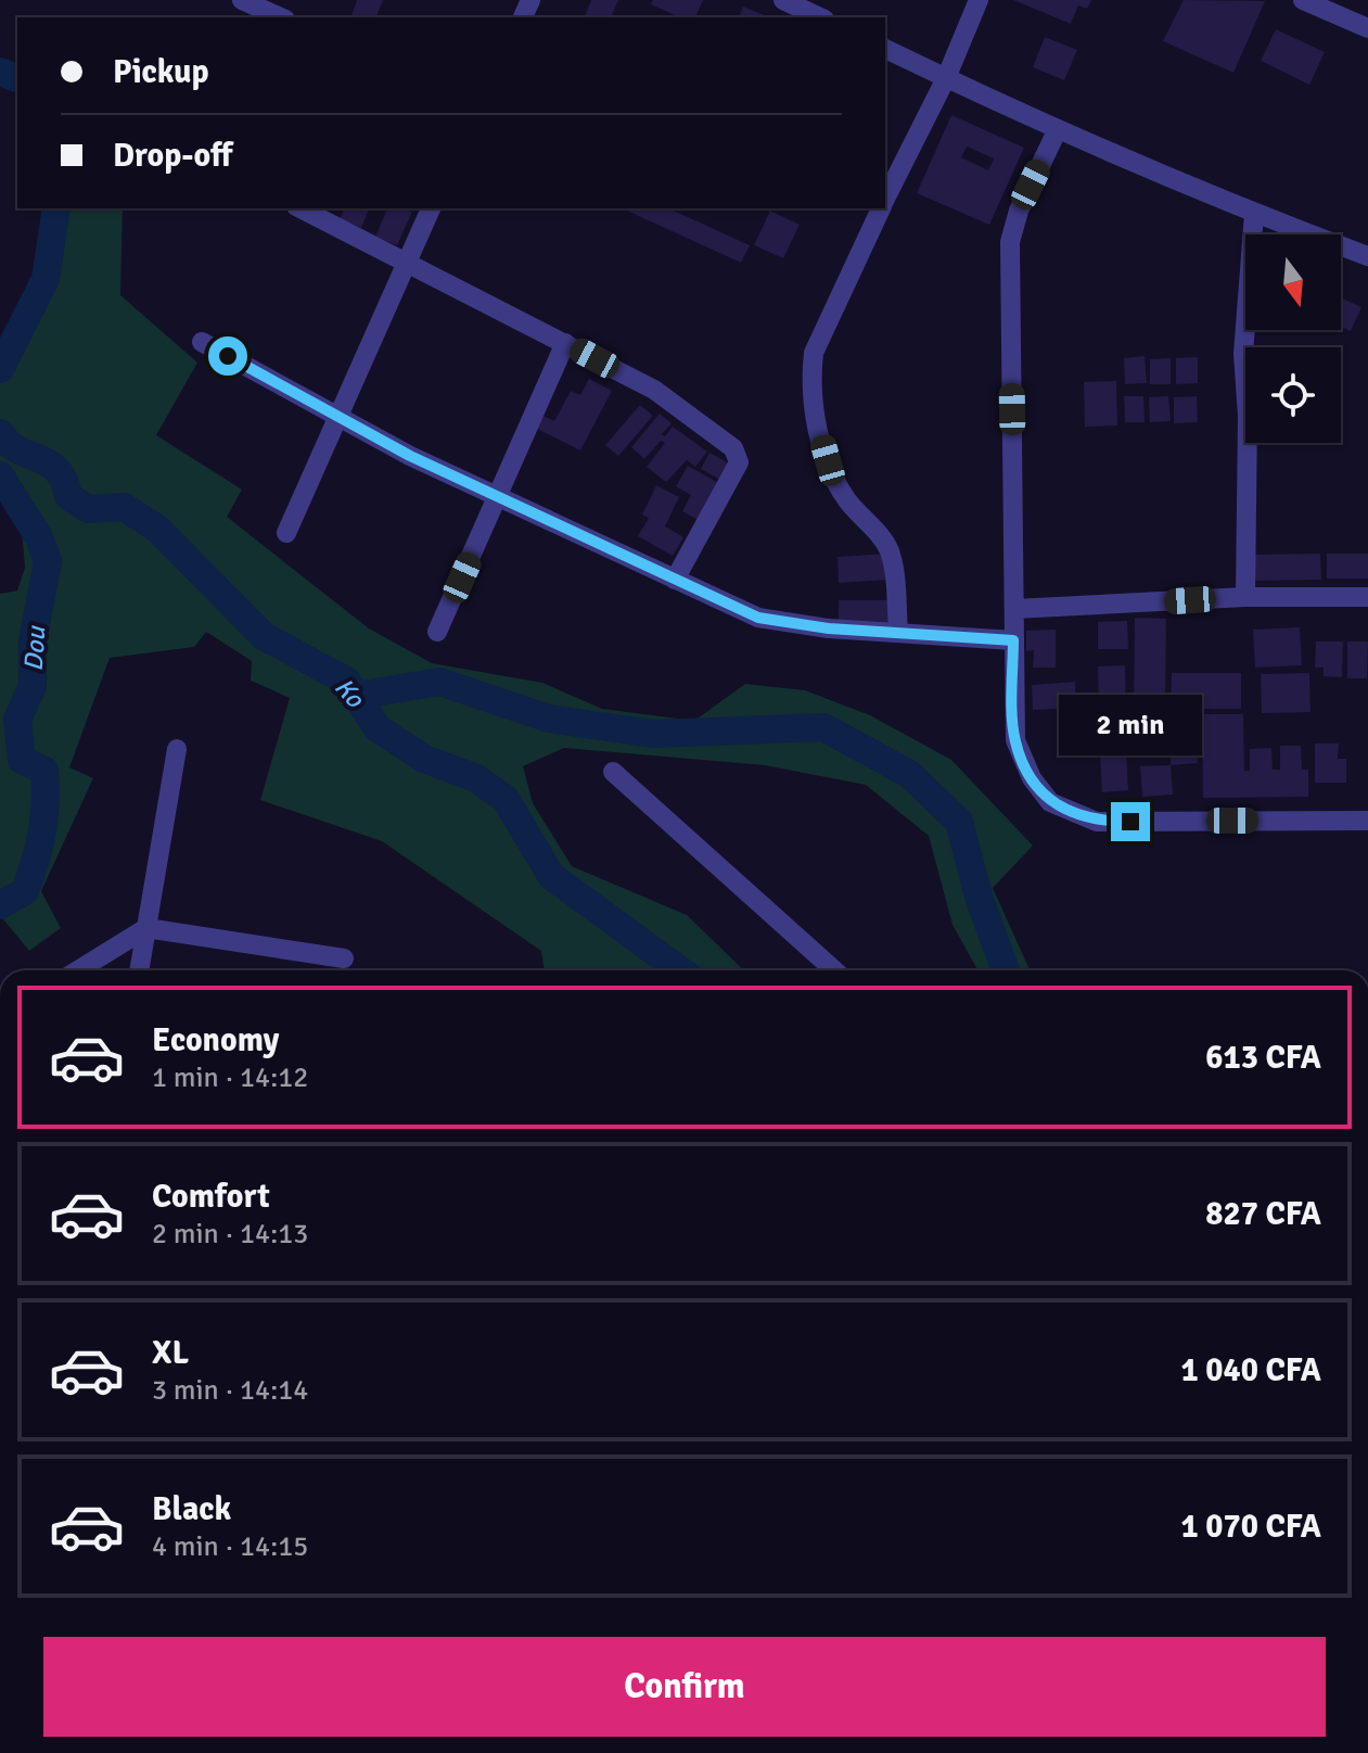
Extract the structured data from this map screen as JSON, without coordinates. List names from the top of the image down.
{
  "water": ["Dou", "Ko"],
  "north": "bottom",
  "page": {
    "banner": ["Pickup", "Drop-off"],
    "bubble": "2 min",
    "list": [
      {
        "name": "Economy",
        "note": "1 min · 14:12",
        "value": "613 CFA"
      },
      {
        "name": "Comfort",
        "note": "2 min · 14:13",
        "value": "827 CFA"
      },
      {
        "name": "XL",
        "note": "3 min · 14:14",
        "value": "1 040 CFA"
      },
      {
        "name": "Black",
        "note": "4 min · 14:15",
        "value": "1 070 CFA"
      }
    ],
    "buttons": "Confirm"
  }
}
